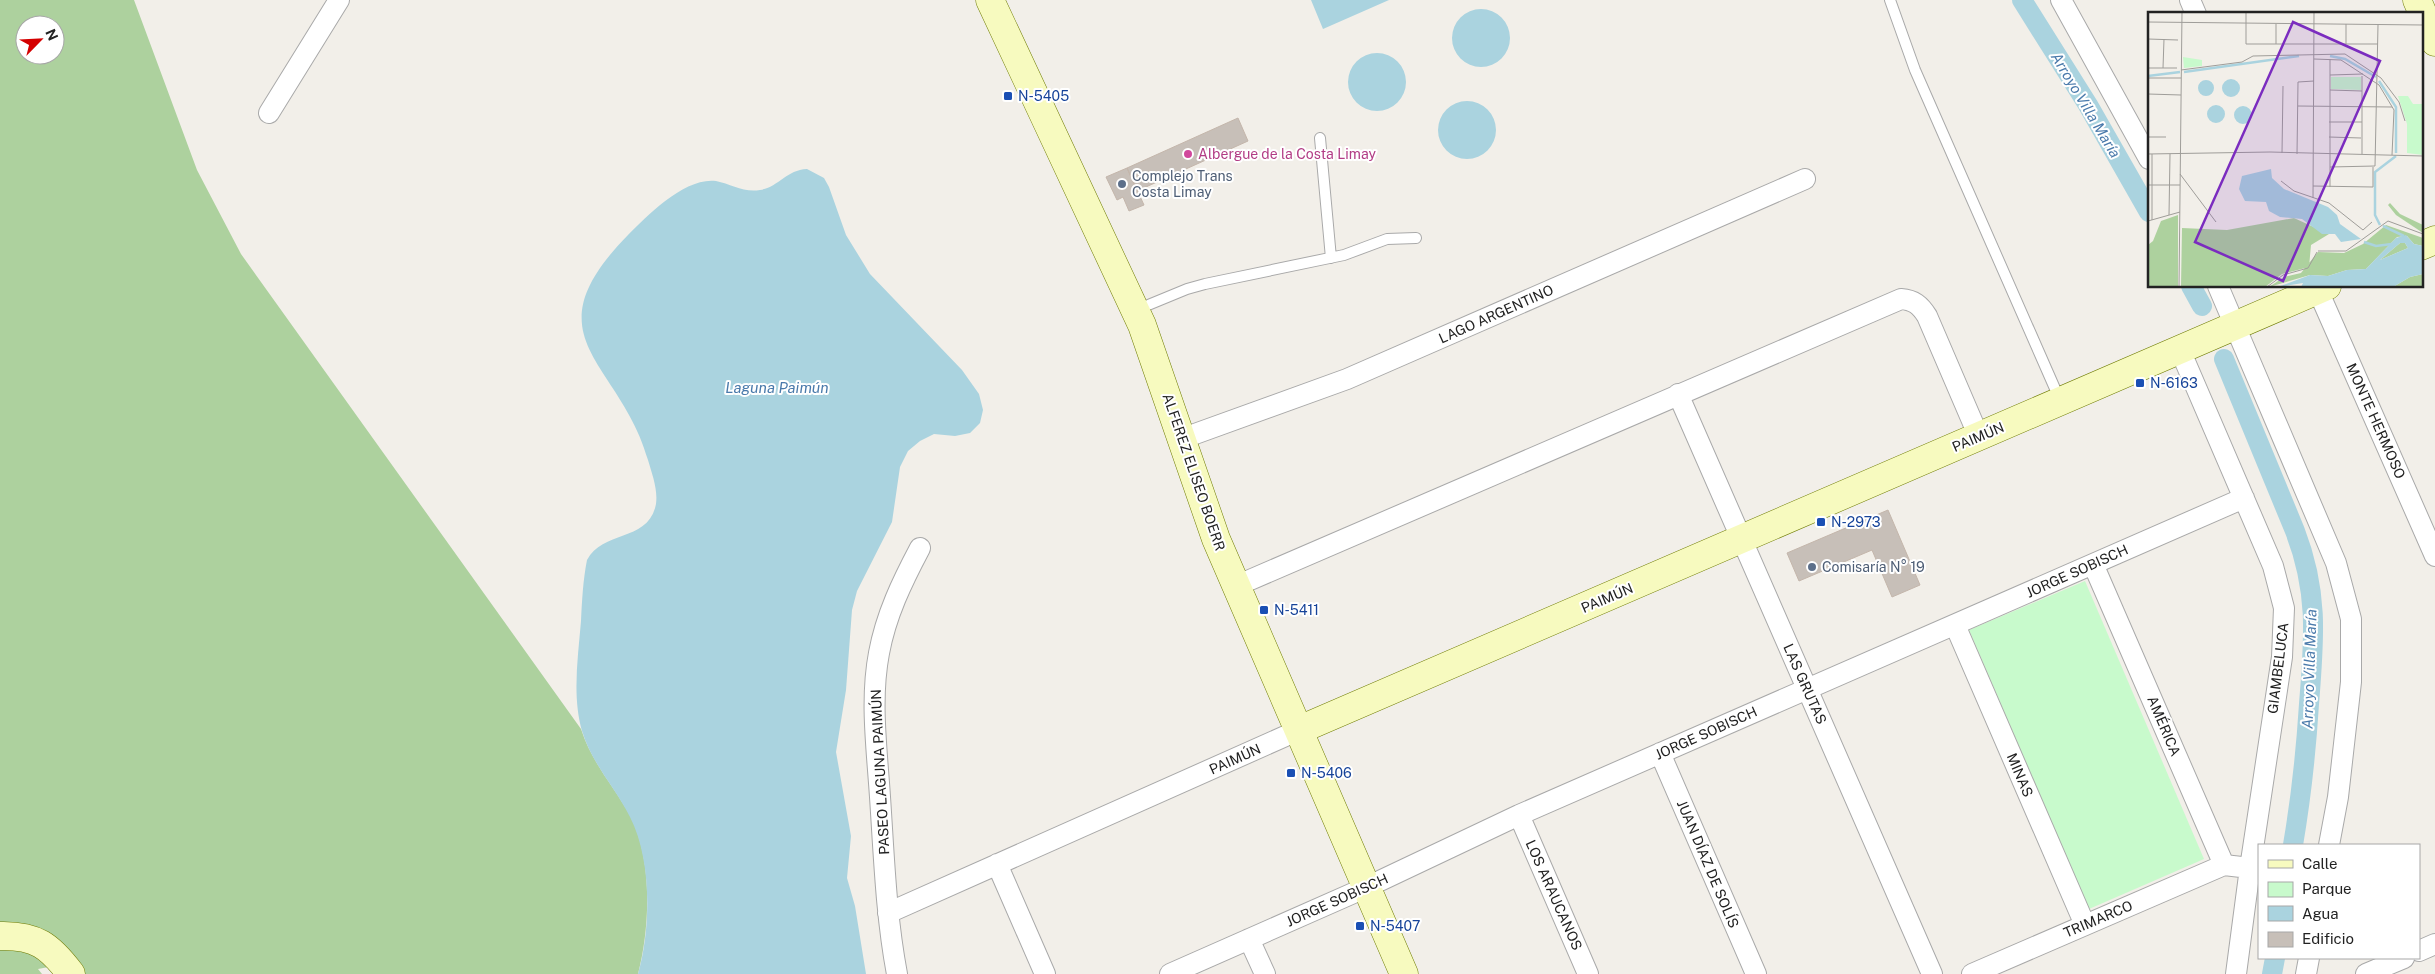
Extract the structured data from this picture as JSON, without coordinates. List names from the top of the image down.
{
  "streets": {
    "street": [
      "LAGO ARGENTINO",
      "MONTE HERMOSO",
      "PAIMÚN",
      "ALFEREZ ELISEO BOERR",
      "JORGE SOBISCH",
      "GIAMBELUCA",
      "LAS GRUTAS",
      "AMÉRICA",
      "PASEO LAGUNA PAIMÚN",
      "MINAS",
      "JUAN DÍAZ DE SOLÍS",
      "LOS ARAUCANOS",
      "TRIMARCO"
    ]
  },
  "crossings": [
    ["LAGO ARGENTINO", "ALFEREZ ELISEO BOERR"],
    ["MONTE HERMOSO", "PAIMÚN"],
    ["PAIMÚN", "ALFEREZ ELISEO BOERR"],
    ["PAIMÚN", "GIAMBELUCA"],
    ["PAIMÚN", "LAS GRUTAS"],
    ["PAIMÚN", "PASEO LAGUNA PAIMÚN"],
    ["ALFEREZ ELISEO BOERR", "JORGE SOBISCH"],
    ["JORGE SOBISCH", "GIAMBELUCA"],
    ["JORGE SOBISCH", "LAS GRUTAS"],
    ["JORGE SOBISCH", "AMÉRICA"],
    ["JORGE SOBISCH", "MINAS"],
    ["JORGE SOBISCH", "JUAN DÍAZ DE SOLÍS"],
    ["JORGE SOBISCH", "LOS ARAUCANOS"],
    ["AMÉRICA", "TRIMARCO"],
    ["MINAS", "TRIMARCO"]
  ],
  "water": ["Arroyo Villa María", "Laguna Paimún"],
  "places": {
    "transit": [
      "N-5405",
      "N-6163",
      "N-2973",
      "N-5411",
      "N-5406",
      "N-5407"
    ],
    "other": ["Albergue de la Costa Limay", "Complejo Trans Costa Limay", "Comisaría N° 19"]
  },
  "legend": [
    "Calle",
    "Parque",
    "Agua",
    "Edificio"
  ],
  "north": "top right"
}
